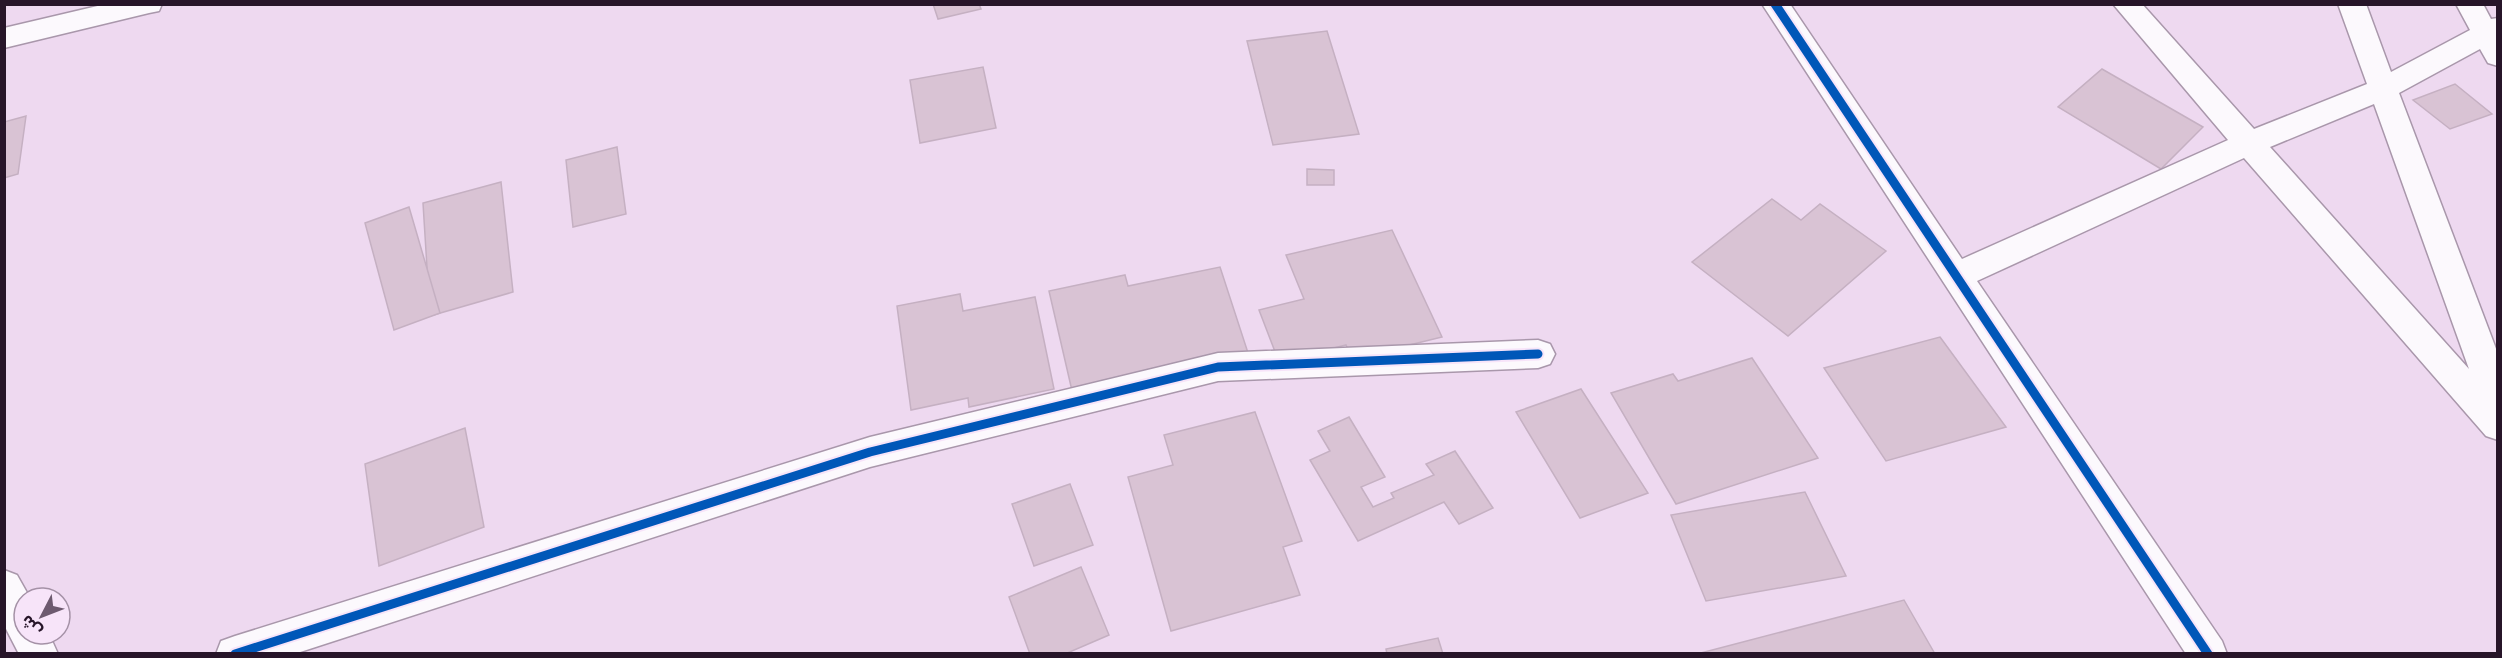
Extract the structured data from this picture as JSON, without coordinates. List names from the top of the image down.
{
  "north": "bottom left"
}
